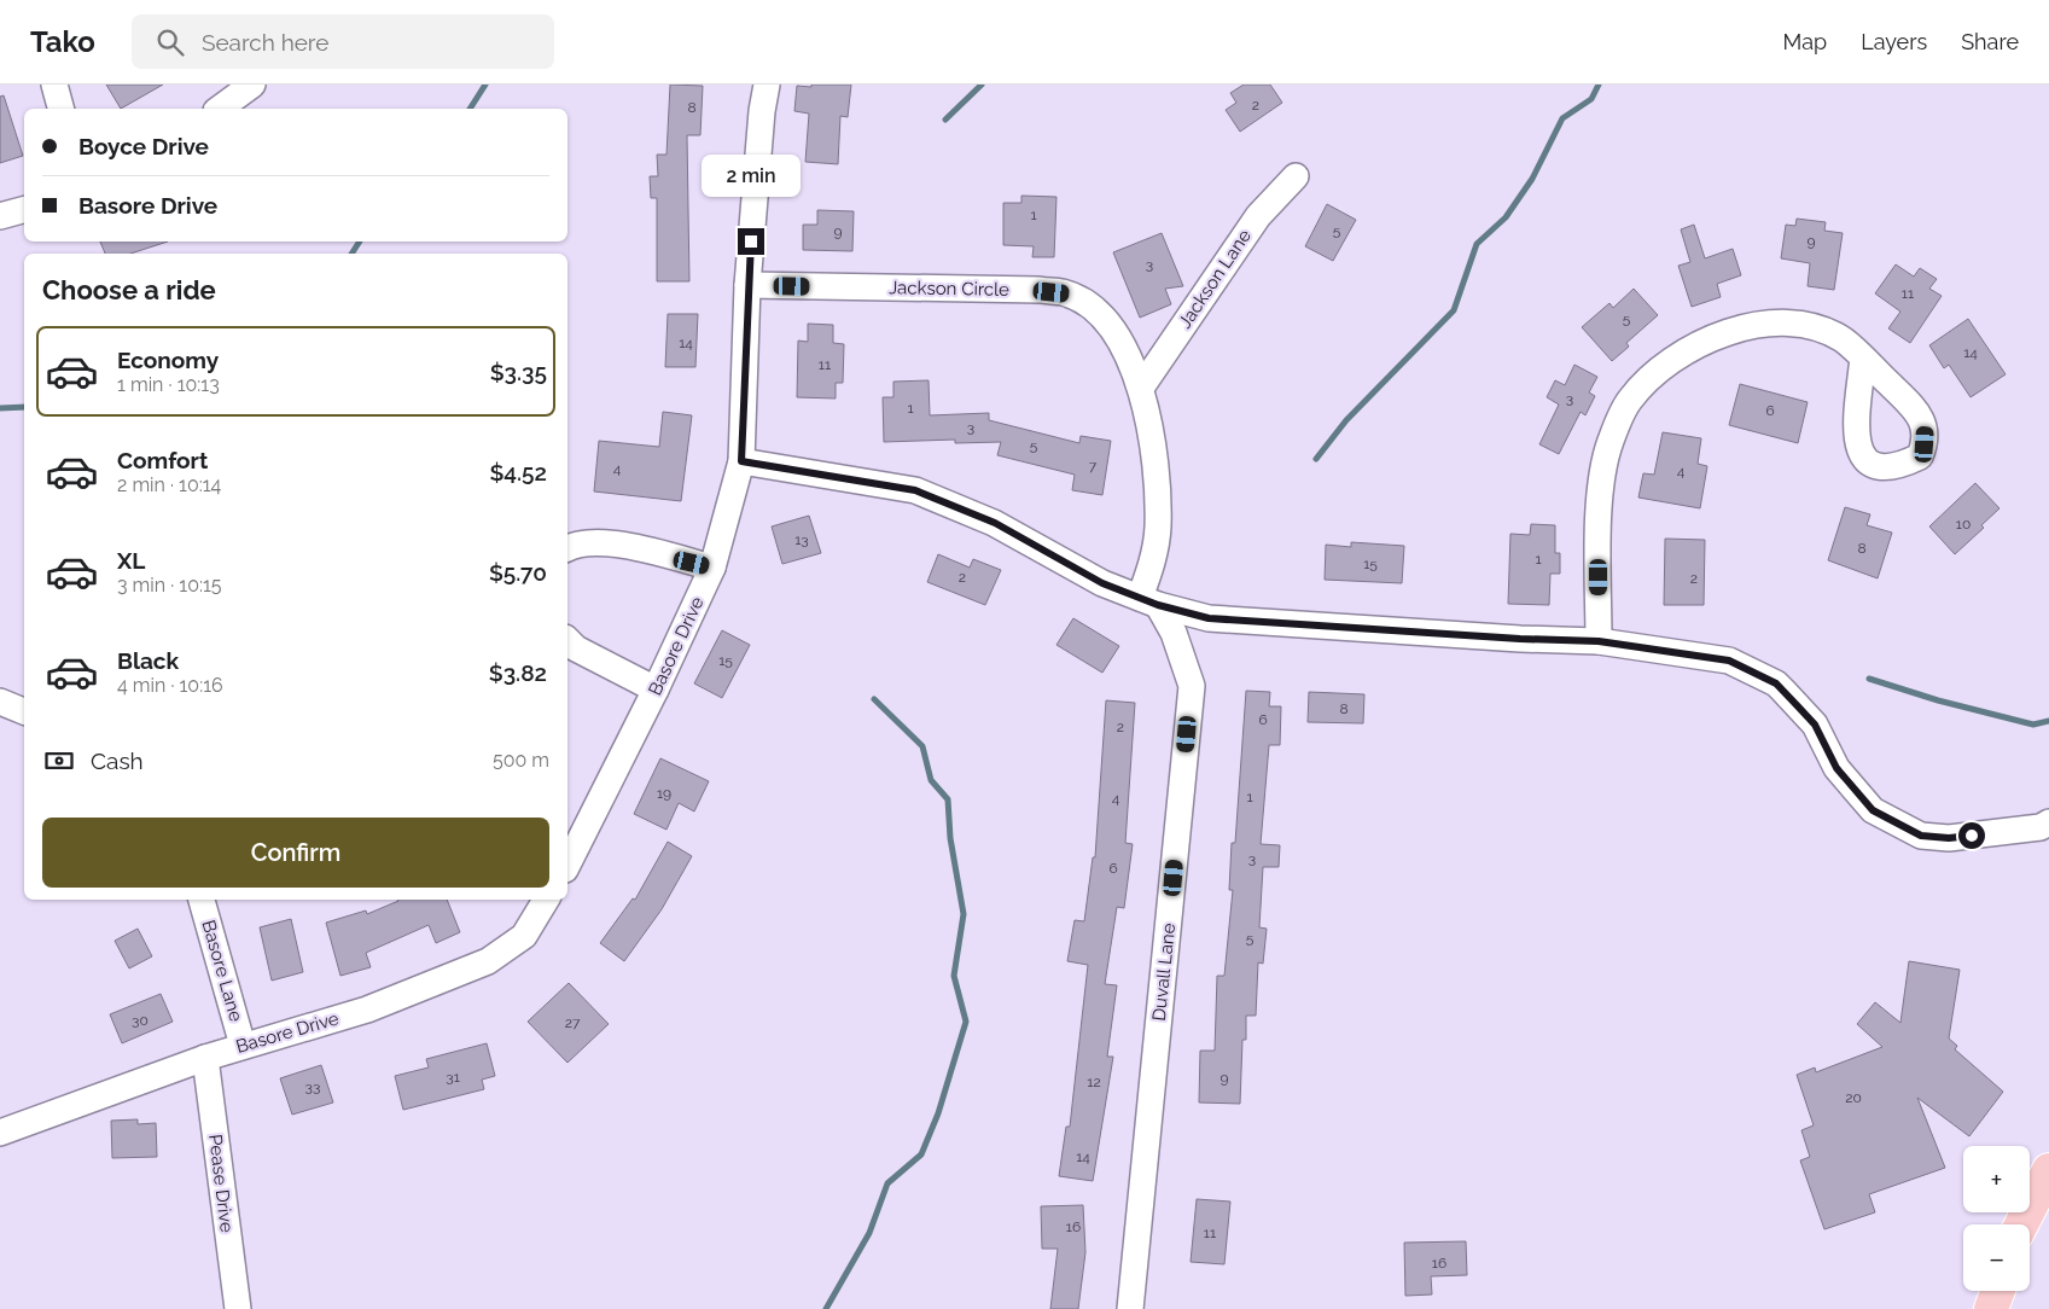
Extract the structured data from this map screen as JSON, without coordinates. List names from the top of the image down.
{
  "streets": {
    "street": [
      "Jackson Lane",
      "Jackson Circle",
      "Basore Drive",
      "Basore Lane",
      "Duvall Lane",
      "Pease Drive"
    ]
  },
  "crossings": [
    ["Jackson Lane", "Jackson Circle"],
    ["Jackson Circle", "Basore Drive"],
    ["Jackson Circle", "Duvall Lane"],
    ["Basore Drive", "Basore Lane"],
    ["Basore Drive", "Pease Drive"]
  ],
  "house_numbers": [
    "2",
    "8",
    "1",
    "5",
    "9",
    "9",
    "3",
    "11",
    "5",
    "14",
    "14",
    "11",
    "3",
    "1",
    "6",
    "3",
    "5",
    "7",
    "4",
    "4",
    "10",
    "13",
    "8",
    "1",
    "15",
    "2",
    "2",
    "15",
    "8",
    "6",
    "2",
    "19",
    "1",
    "4",
    "3",
    "6",
    "5",
    "30",
    "27",
    "31",
    "9",
    "12",
    "33",
    "20",
    "14",
    "16",
    "11",
    "16"
  ],
  "page": {
    "header": "Tako",
    "search": "Search here",
    "nav": ["Map", "Layers", "Share"],
    "banner": ["Boyce Drive", "Basore Drive"],
    "bubble": "2 min",
    "heading": "Choose a ride",
    "list": [
      {
        "name": "Economy",
        "note": "1 min · 10:13",
        "value": "$3.35"
      },
      {
        "name": "Comfort",
        "note": "2 min · 10:14",
        "value": "$4.52"
      },
      {
        "name": "XL",
        "note": "3 min · 10:15",
        "value": "$5.70"
      },
      {
        "name": "Black",
        "note": "4 min · 10:16",
        "value": "$3.82"
      }
    ],
    "pay": ["Cash", "500 m"],
    "buttons": "Confirm",
    "map_buttons": ["+", "−"]
  }
}
